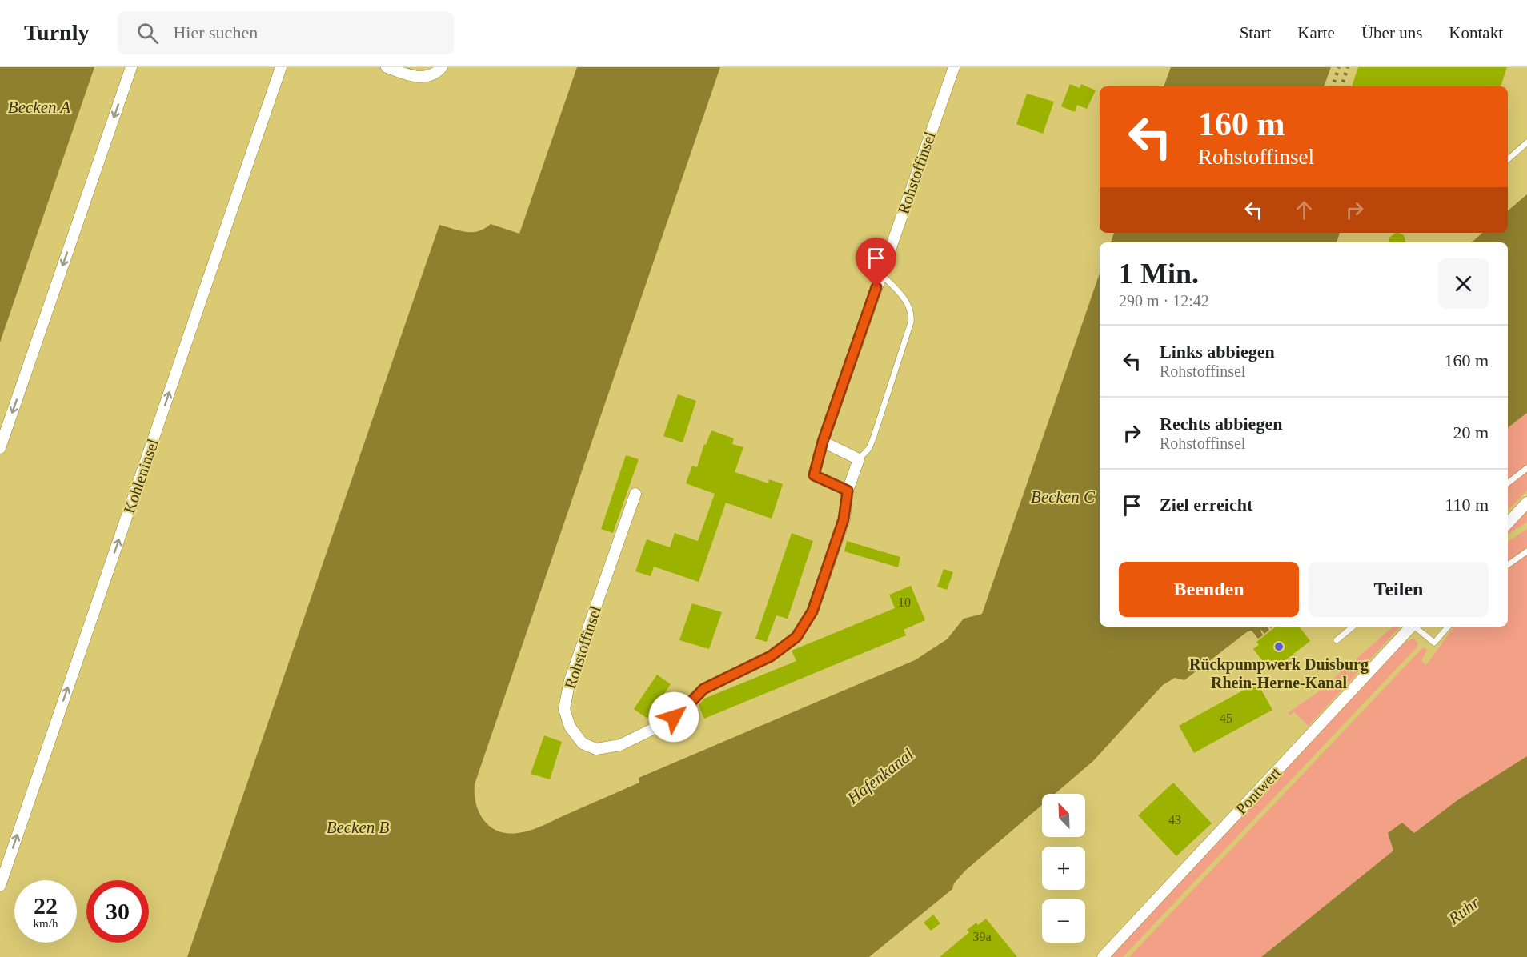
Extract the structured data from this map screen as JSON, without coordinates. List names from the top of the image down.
{
  "streets": {
    "street": ["Rohstoffinsel", "Kohleninsel", "Pontwert"]
  },
  "one_way": ["Kohleninsel"],
  "water": [
    "Becken A",
    "Becken C",
    "Hafenkanal",
    "Becken B",
    "Ruhr"
  ],
  "places": ["Rückpumpwerk Duisburg Rhein-Herne-Kanal"],
  "house_numbers": [
    "10",
    "45",
    "43",
    "39a"
  ],
  "north": "top left",
  "page": {
    "header": "Turnly",
    "search": "Hier suchen",
    "nav": [
      "Start",
      "Karte",
      "Über uns",
      "Kontakt"
    ],
    "turn": ["160 m", "Rohstoffinsel"],
    "heading": ["1 Min.", "290 m · 12:42"],
    "list": [
      {
        "name": "Links abbiegen",
        "note": "Rohstoffinsel",
        "value": "160 m"
      },
      {
        "name": "Rechts abbiegen",
        "note": "Rohstoffinsel",
        "value": "20 m"
      },
      {
        "name": "Ziel erreicht",
        "value": "110 m"
      }
    ],
    "buttons": ["Beenden", "Teilen"],
    "map_buttons": ["+", "−"],
    "speed": "22 km/h",
    "limit": "30"
  }
}
